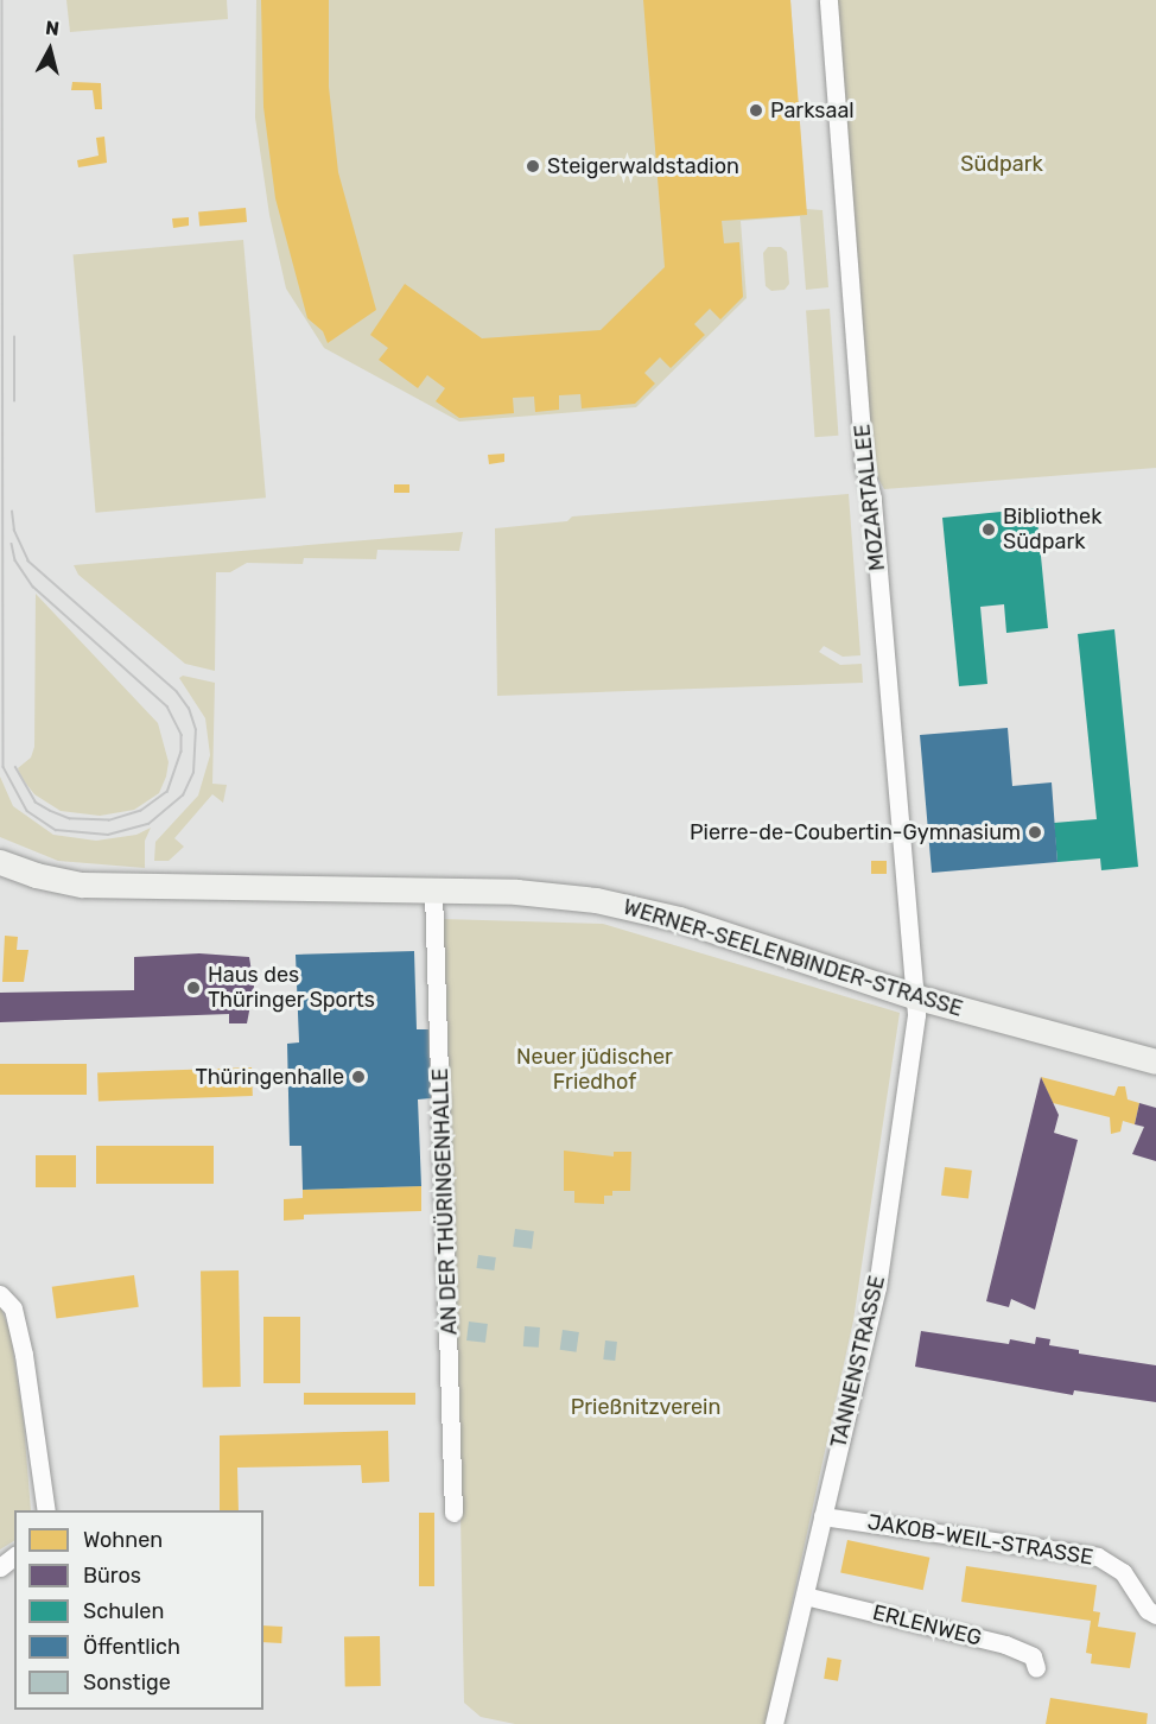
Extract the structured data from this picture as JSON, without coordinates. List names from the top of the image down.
{
  "streets": {
    "street": [
      "MOZARTALLEE",
      "WERNER-SEELENBINDER-STRASSE",
      "AN DER THÜRINGENHALLE",
      "TANNENSTRASSE",
      "JAKOB-WEIL-STRASSE",
      "ERLENWEG"
    ]
  },
  "crossings": [
    ["MOZARTALLEE", "WERNER-SEELENBINDER-STRASSE"],
    ["MOZARTALLEE", "TANNENSTRASSE"],
    ["WERNER-SEELENBINDER-STRASSE", "AN DER THÜRINGENHALLE"],
    ["WERNER-SEELENBINDER-STRASSE", "TANNENSTRASSE"],
    ["TANNENSTRASSE", "JAKOB-WEIL-STRASSE"],
    ["TANNENSTRASSE", "ERLENWEG"]
  ],
  "parks": ["Südpark", "Neuer jüdischer Friedhof", "Prießnitzverein"],
  "places": [
    "Parksaal",
    "Steigerwaldstadion",
    "Bibliothek Südpark",
    "Pierre-de-Coubertin-Gymnasium",
    "Haus des Thüringer Sports",
    "Thüringenhalle"
  ],
  "legend": [
    "Wohnen",
    "Büros",
    "Schulen",
    "Öffentlich",
    "Sonstige"
  ],
  "north": "top"
}
